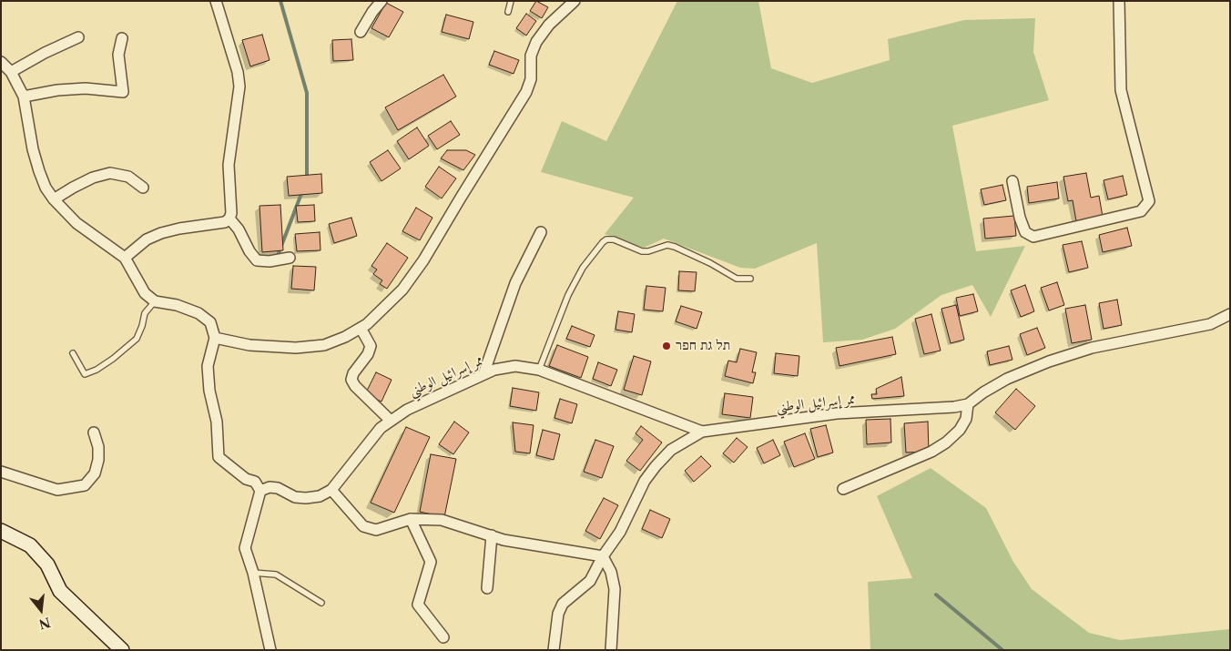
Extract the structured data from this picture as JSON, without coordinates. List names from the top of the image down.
{
  "streets": {
    "street": ["ممر إسرائيل الوطني"]
  },
  "places": ["תל גת חפר"],
  "north": "bottom"
}
